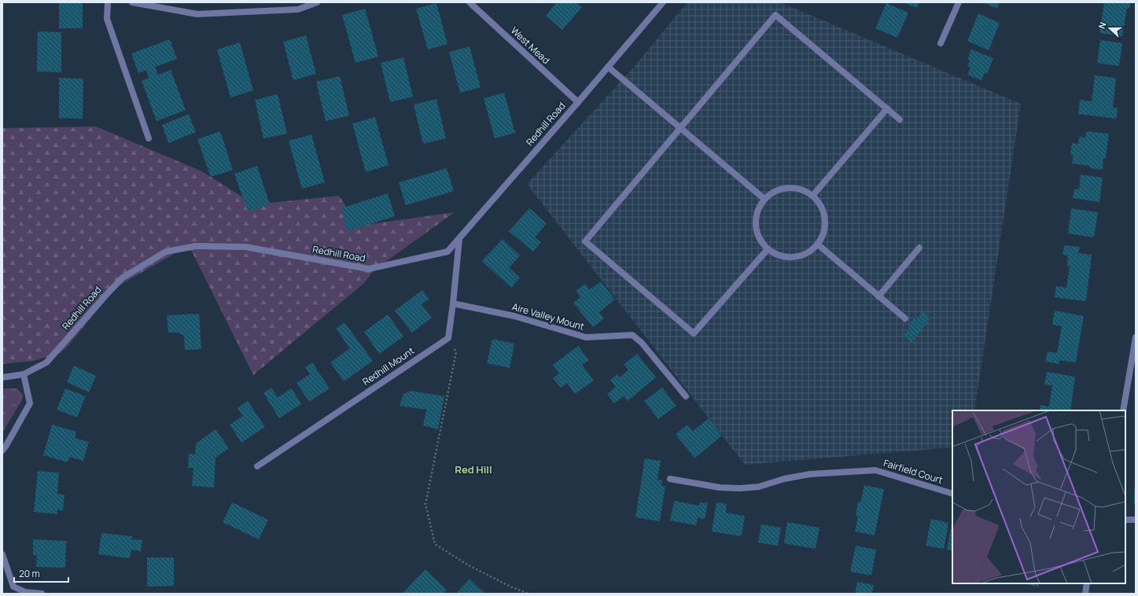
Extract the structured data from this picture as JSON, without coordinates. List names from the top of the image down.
{
  "streets": {
    "street": [
      "West Mead",
      "Redhill Road",
      "Aire Valley Mount",
      "Redhill Mount",
      "Fairfield Court"
    ]
  },
  "crossings": [
    ["West Mead", "Redhill Road"]
  ],
  "districts": ["Red Hill"],
  "scale_bar": "20 m",
  "north": "left"
}
